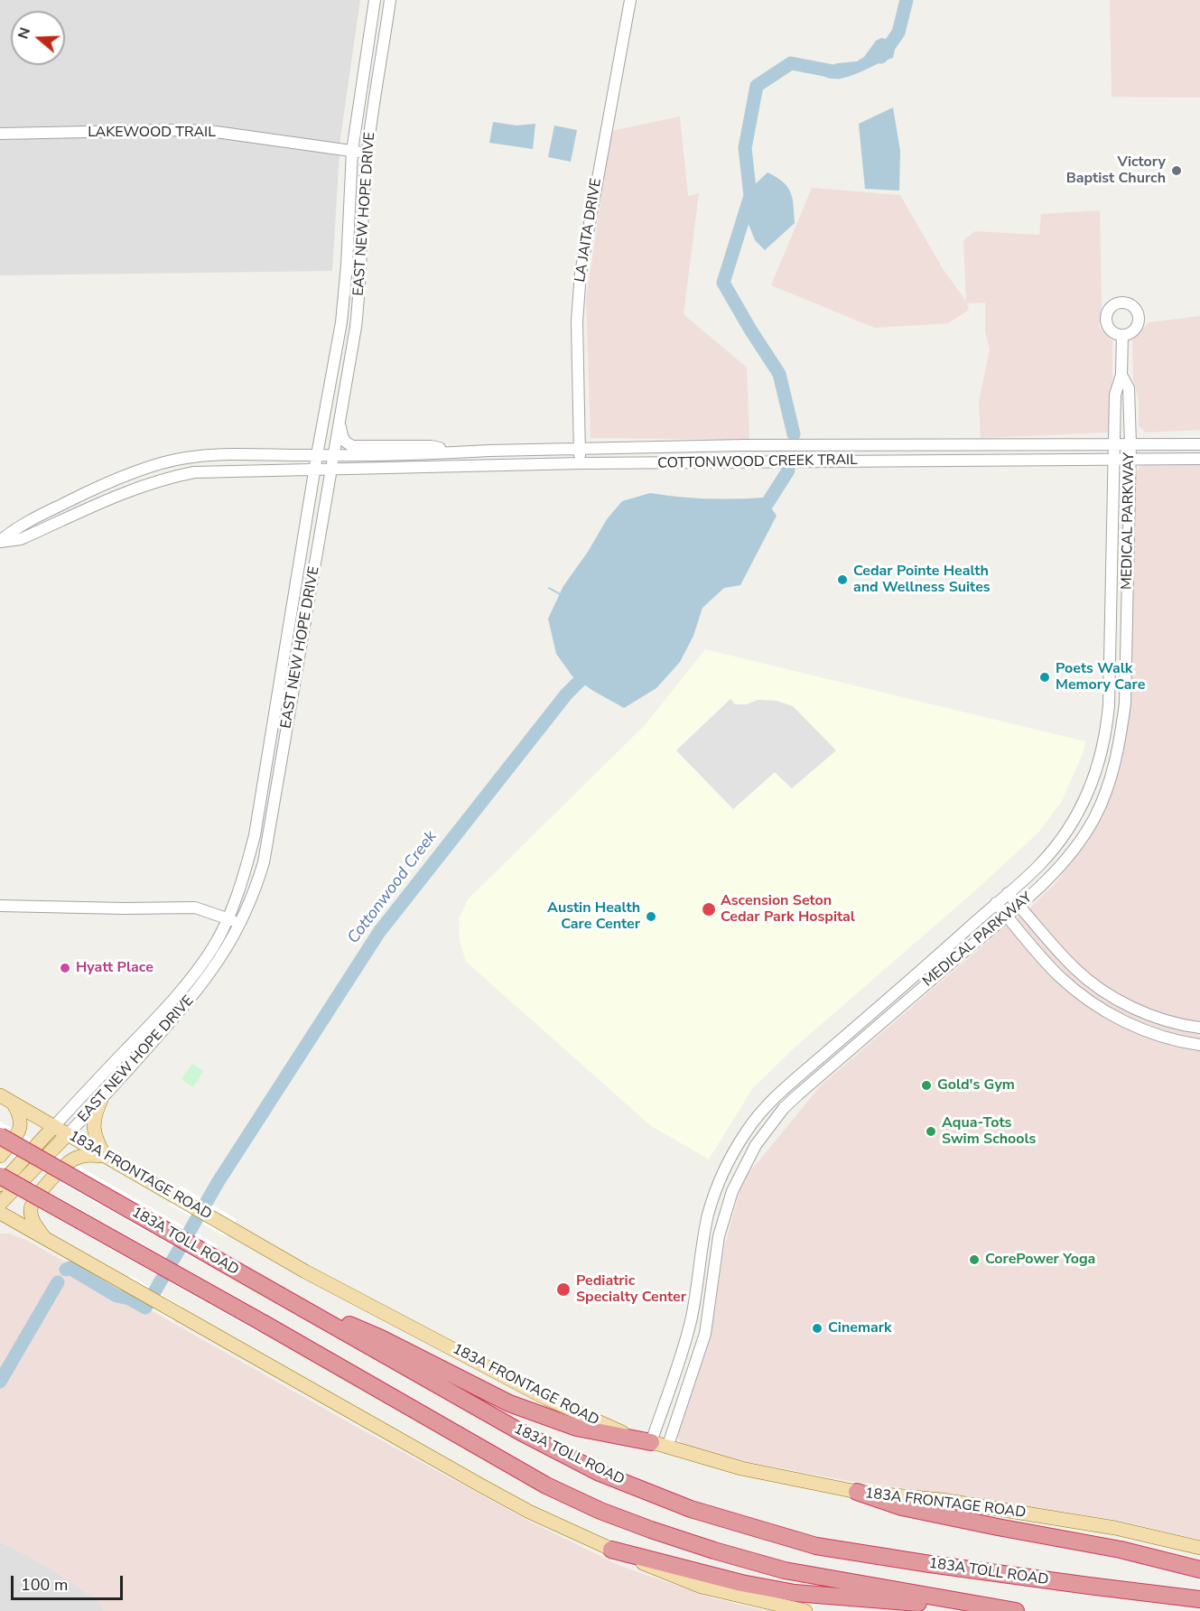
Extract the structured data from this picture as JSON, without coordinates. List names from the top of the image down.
{
  "streets": {
    "highway": ["183A TOLL ROAD"],
    "main road": ["EAST NEW HOPE DRIVE", "183A FRONTAGE ROAD"],
    "street": [
      "LAKEWOOD TRAIL",
      "LA JAITA DRIVE",
      "COTTONWOOD CREEK TRAIL",
      "MEDICAL PARKWAY"
    ]
  },
  "crossings": [
    ["LAKEWOOD TRAIL", "EAST NEW HOPE DRIVE"],
    ["EAST NEW HOPE DRIVE", "COTTONWOOD CREEK TRAIL"],
    ["EAST NEW HOPE DRIVE", "183A FRONTAGE ROAD"],
    ["LA JAITA DRIVE", "COTTONWOOD CREEK TRAIL"],
    ["COTTONWOOD CREEK TRAIL", "MEDICAL PARKWAY"],
    ["MEDICAL PARKWAY", "183A FRONTAGE ROAD"]
  ],
  "water": ["Cottonwood Creek"],
  "places": [
    "Victory Baptist Church",
    "Cedar Pointe Health and Wellness Suites",
    "Poets Walk Memory Care",
    "Ascension Seton Cedar Park Hospital",
    "Austin Health Care Center",
    "Hyatt Place",
    "Gold's Gym",
    "Aqua-Tots Swim Schools",
    "CorePower Yoga",
    "Pediatric Specialty Center",
    "Cinemark"
  ],
  "scale_bar": "100 m",
  "north": "left"
}
